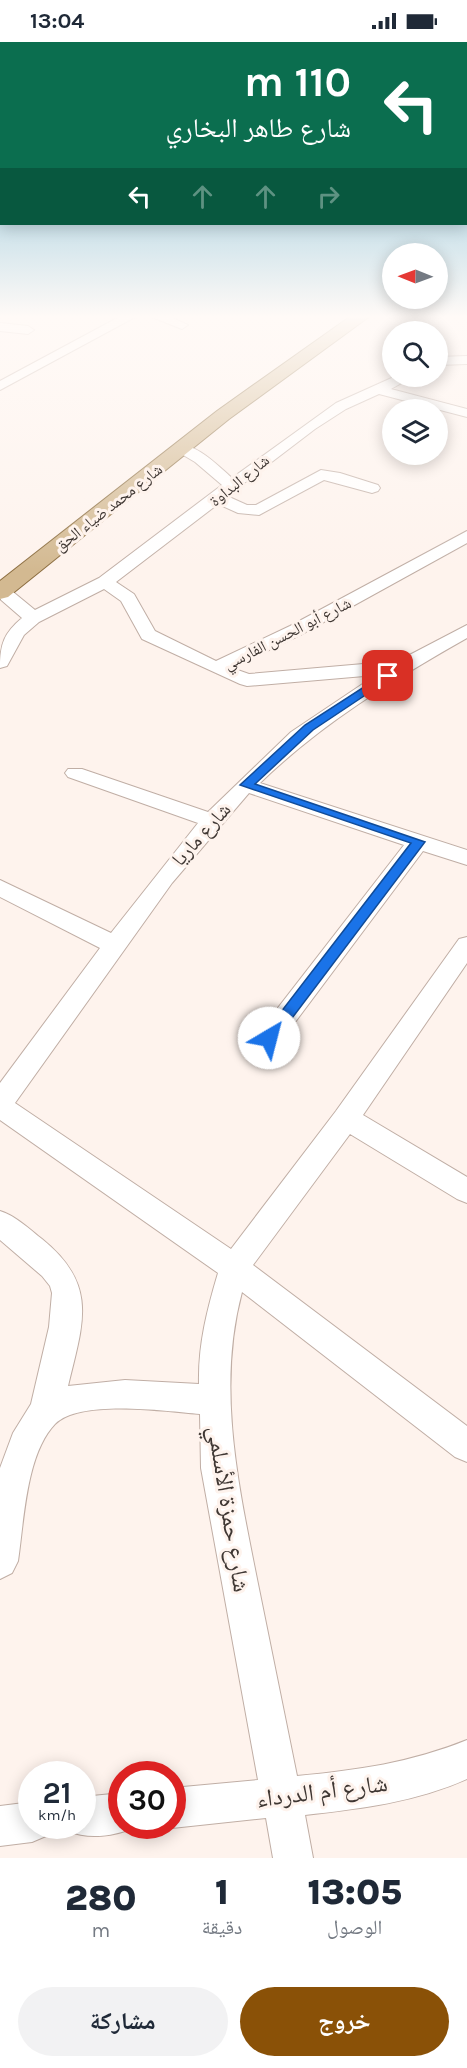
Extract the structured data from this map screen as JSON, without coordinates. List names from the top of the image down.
{
  "streets": {
    "main road": ["شارع محمد ضياء الحق"],
    "street": [
      "شارع البداوة",
      "شارع أبو الحسن الفارسي",
      "شارع ماريا",
      "شارع حمزة الأسلمي",
      "شارع أم الدرداء"
    ]
  },
  "crossings": [
    ["شارع البداوة", "شارع أبو الحسن الفارسي"],
    ["شارع حمزة الأسلمي", "شارع أم الدرداء"]
  ],
  "north": "left",
  "page": {
    "status": "13:04",
    "turn": ["110 m", "شارع طاهر البخاري"],
    "speed": "21 km/h",
    "limit": "30",
    "eta": [
      "13:05",
      "الوصول",
      "1",
      "دقيقة",
      "280",
      "m"
    ],
    "buttons": ["خروج", "مشاركة"]
  }
}
